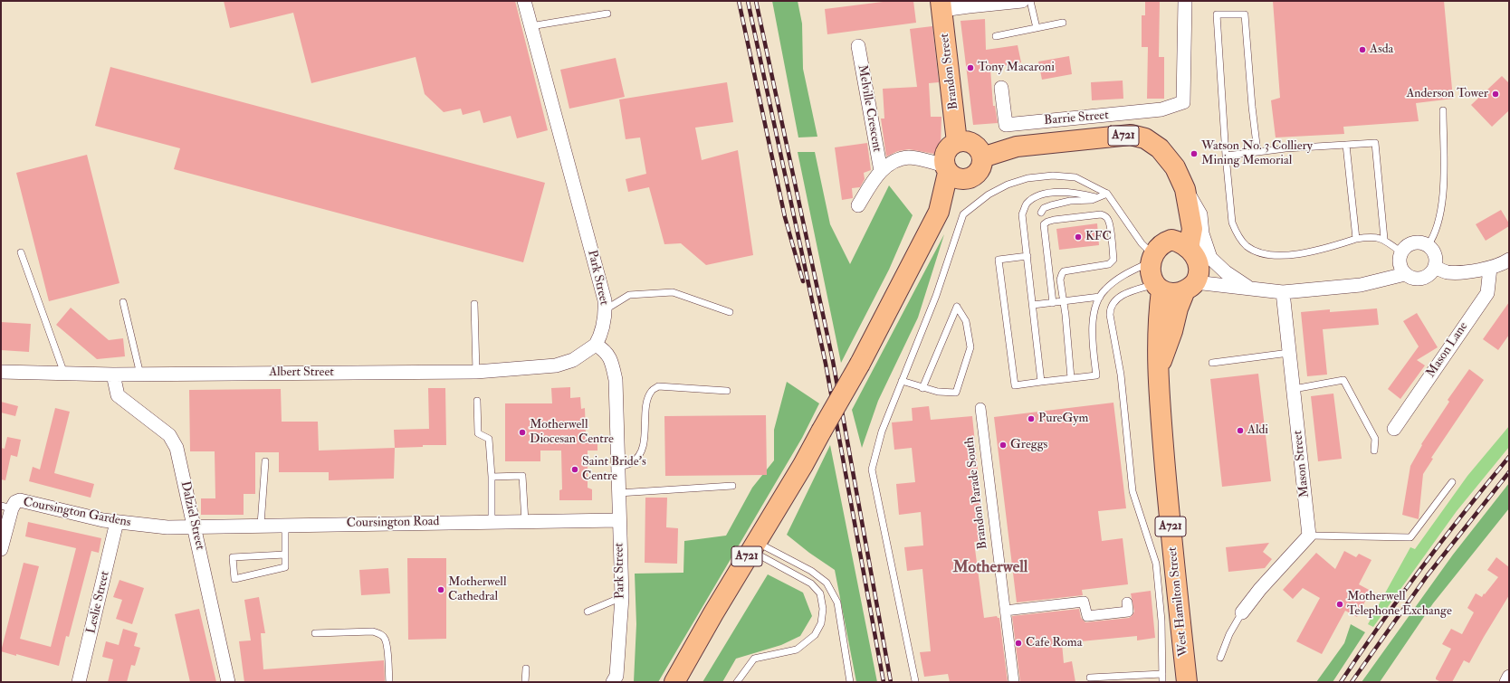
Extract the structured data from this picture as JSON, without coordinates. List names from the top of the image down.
{
  "streets": {
    "main road": ["Brandon Street", "A721", "West Hamilton Street"],
    "street": [
      "Melville Crescent",
      "Barrie Street",
      "Park Street",
      "Mason Lane",
      "Albert Street",
      "Mason Street",
      "Brandon Parade South",
      "Coursington Gardens",
      "Dalziel Street",
      "Coursington Road",
      "Leslie Street"
    ]
  },
  "crossings": [
    ["Brandon Street", "A721"],
    ["A721", "West Hamilton Street"],
    ["Park Street", "Albert Street"],
    ["Park Street", "Coursington Road"],
    ["Albert Street", "Dalziel Street"],
    ["Coursington Gardens", "Coursington Road"],
    ["Coursington Gardens", "Leslie Street"],
    ["Dalziel Street", "Coursington Road"]
  ],
  "districts": ["Motherwell"],
  "places": [
    "Asda",
    "Tony Macaroni",
    "Anderson Tower",
    "Watson No. 3 Colliery Mining Memorial",
    "KFC",
    "PureGym",
    "Aldi",
    "Motherwell Diocesan Centre",
    "Greggs",
    "Saint Bride's Centre",
    "Motherwell Cathedral",
    "Motherwell Telephone Exchange",
    "Cafe Roma"
  ]
}
